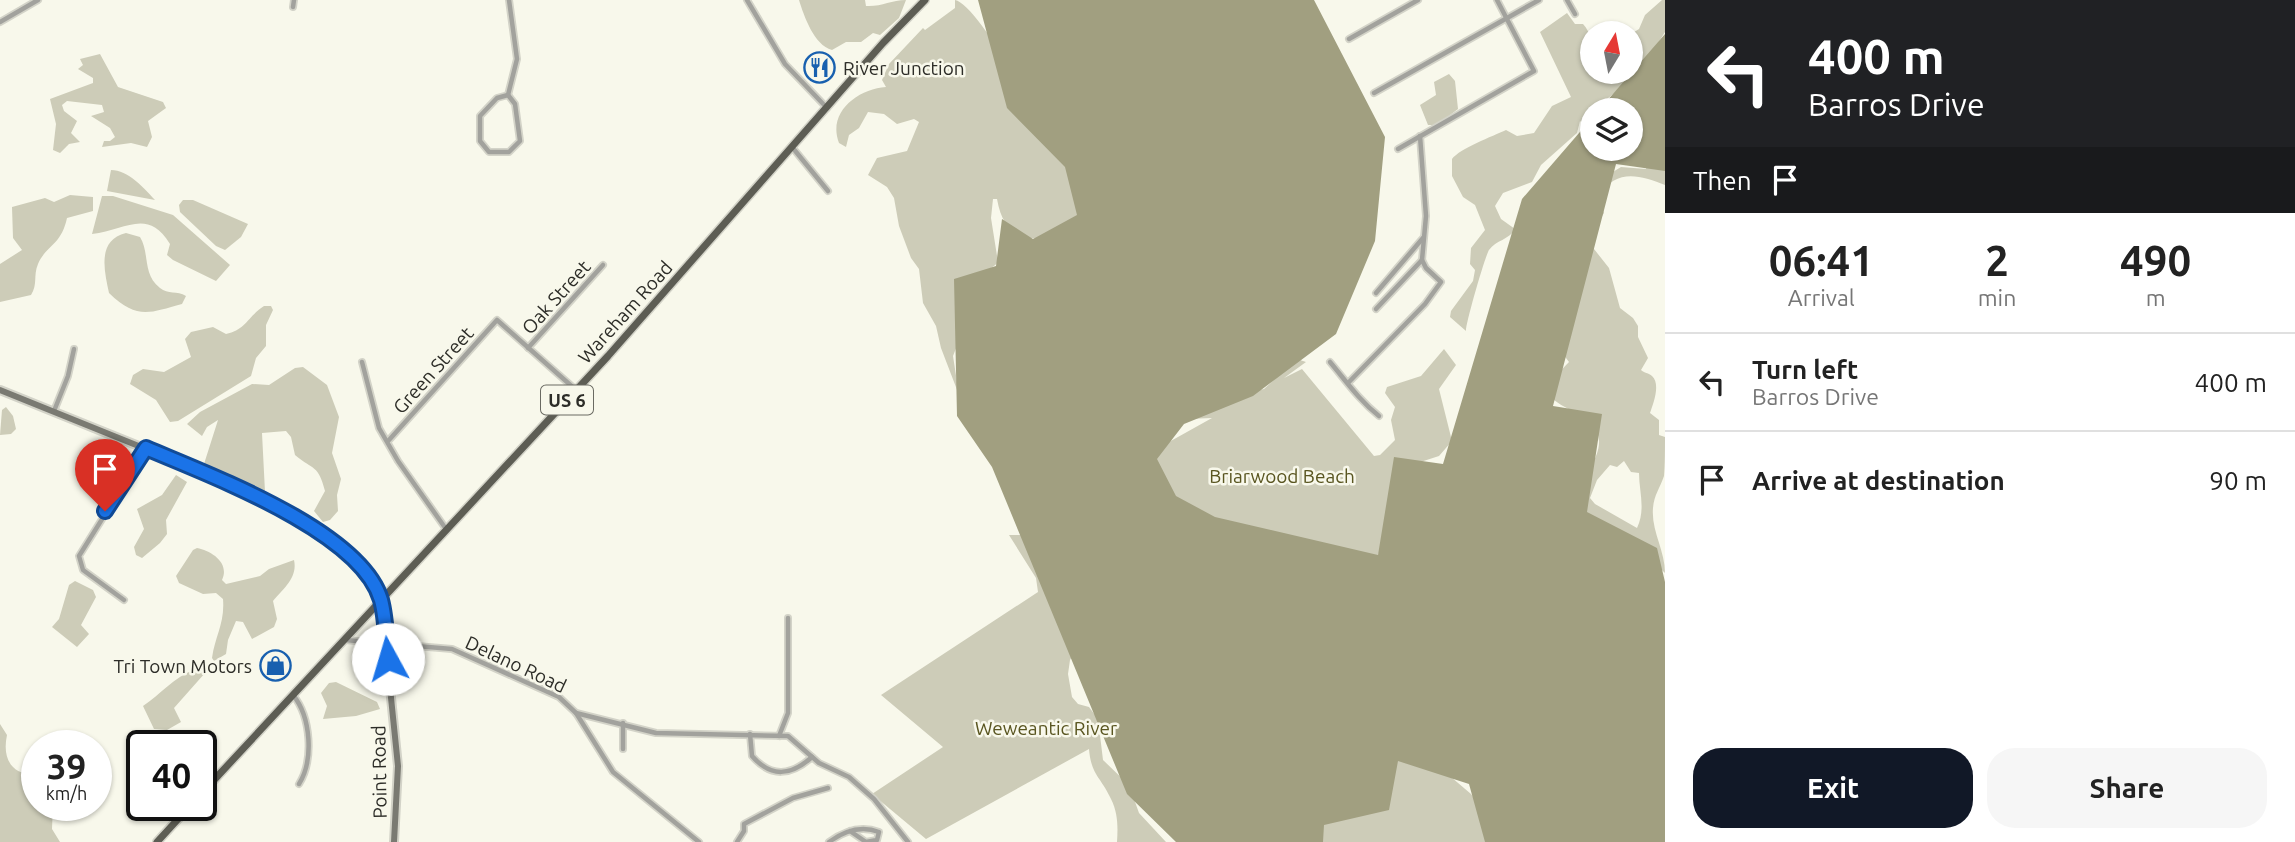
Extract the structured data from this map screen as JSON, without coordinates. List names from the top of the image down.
{
  "streets": {
    "main road": ["Wareham Road", "US 6"],
    "street": [
      "Oak Street",
      "Green Street",
      "Delano Road",
      "Point Road"
    ]
  },
  "crossings": [
    ["Oak Street", "Green Street"],
    ["Wareham Road", "Delano Road"],
    ["Wareham Road", "Point Road"],
    ["Delano Road", "Point Road"]
  ],
  "parks": ["Briarwood Beach", "Weweantic River"],
  "places": {
    "restaurant": ["River Junction"],
    "shop": ["Tri Town Motors"]
  },
  "north": "top",
  "page": {
    "turn": ["400 m", "Barros Drive"],
    "then": "Then",
    "eta": [
      "06:41",
      "Arrival",
      "2",
      "min",
      "490",
      "m"
    ],
    "list": [
      {
        "name": "Turn left",
        "note": "Barros Drive",
        "value": "400 m"
      },
      {
        "name": "Arrive at destination",
        "value": "90 m"
      }
    ],
    "speed": "39 km/h",
    "limit": "40",
    "buttons": ["Exit", "Share"]
  }
}
